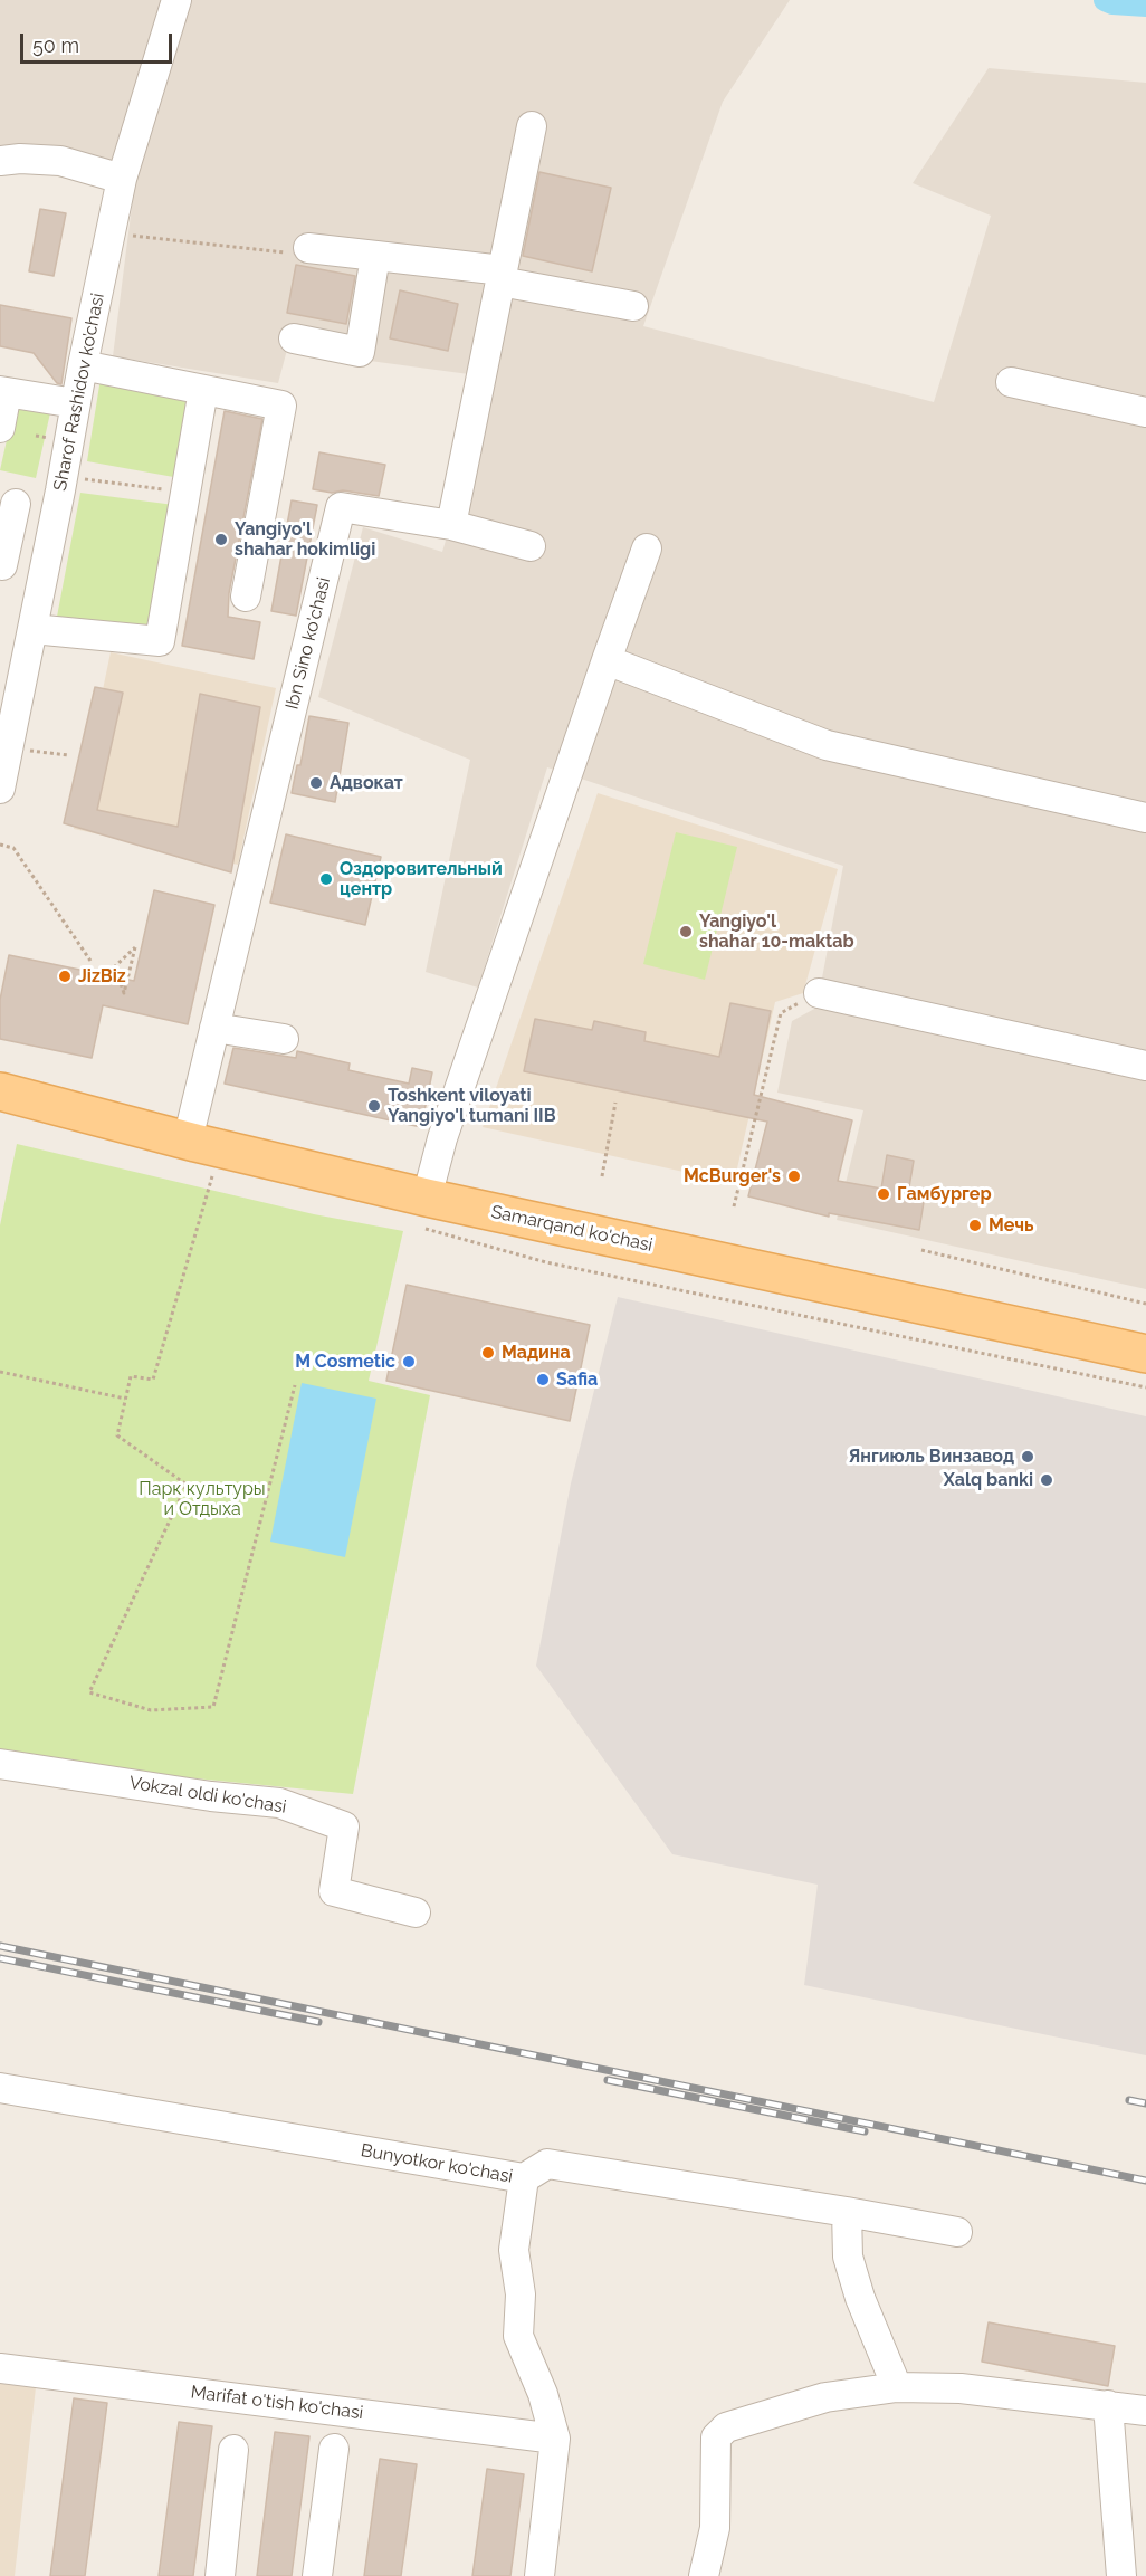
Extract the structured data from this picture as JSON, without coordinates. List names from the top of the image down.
{
  "streets": {
    "main road": ["Samarqand ko'chasi"],
    "street": [
      "Sharof Rashidov ko’chasi",
      "Ibn Sino ko'chasi",
      "Vokzal oldi ko'chasi",
      "Bunyotkor ko'chasi",
      "Marifat o'tish ko'chasi"
    ]
  },
  "crossings": [
    ["Ibn Sino ko'chasi", "Samarqand ko'chasi"]
  ],
  "parks": ["Парк культуры и Отдыха"],
  "places": [
    "Yangiyo'l shahar hokimligi",
    "Адвокат",
    "Оздоровительный центр",
    "Yangiyo'l shahar 10-maktab",
    "JizBiz",
    "Toshkent viloyati Yangiyo'l tumani IIB",
    "McBurger's",
    "Гамбургер",
    "Мечь",
    "Мадина",
    "M Cosmetic",
    "Safia",
    "Янгиюль Винзавод",
    "Xalq banki"
  ],
  "scale_bar": "50 m"
}
